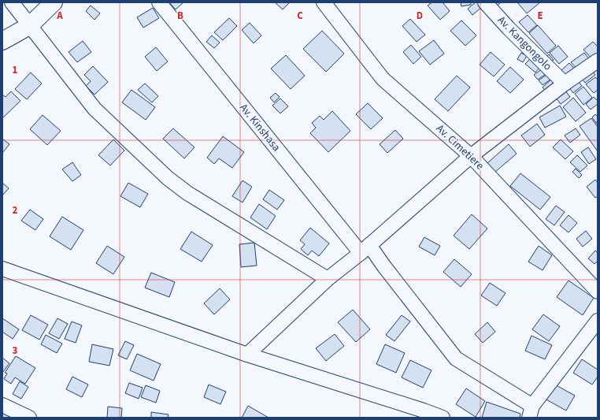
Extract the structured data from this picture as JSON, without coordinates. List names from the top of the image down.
{
  "streets": {
    "street": ["Av. Kangongolo", "Av. Kinshasa", "Av. Cimetiere"]
  },
  "grid": {
    "columns": [
      "A",
      "B",
      "C",
      "D",
      "E"
    ],
    "rows": ["1", "2", "3"]
  }
}
